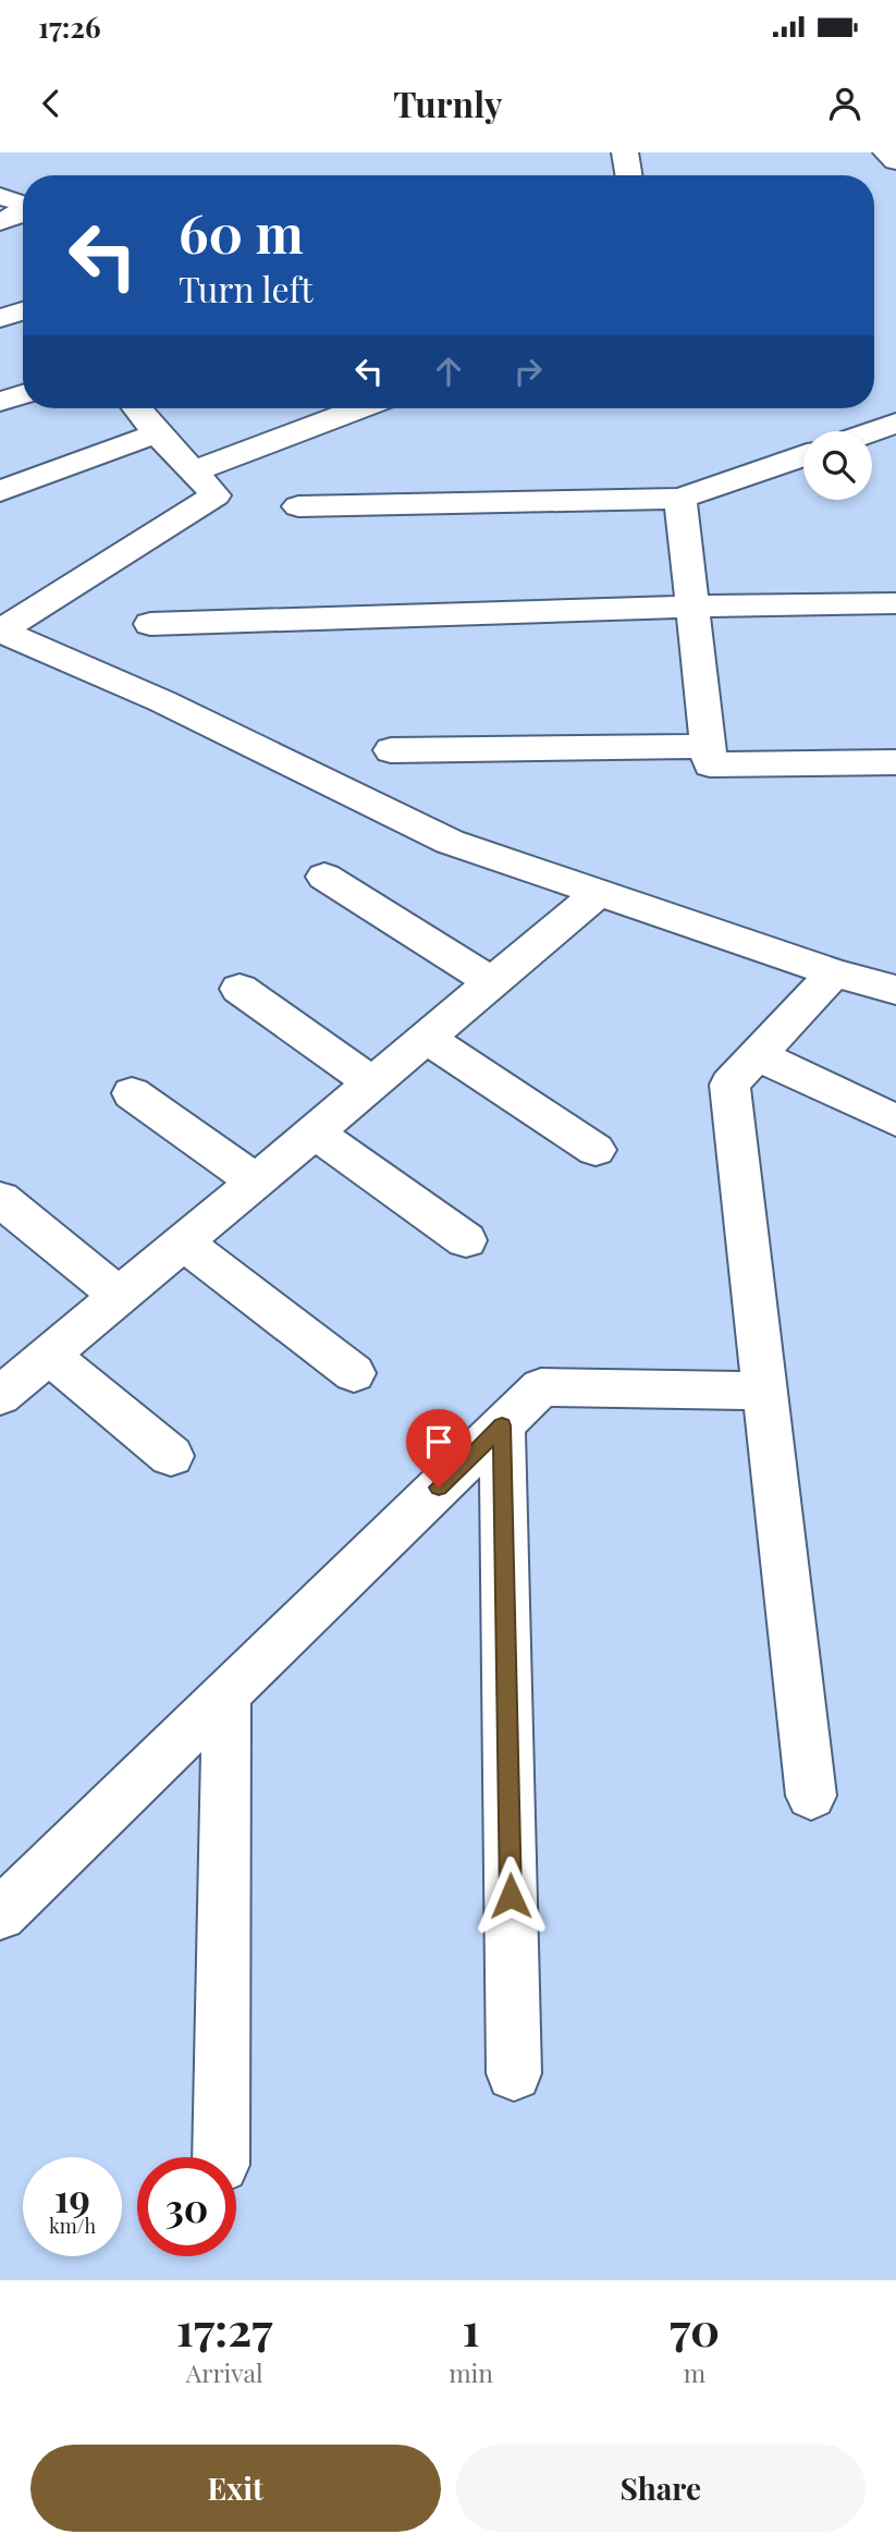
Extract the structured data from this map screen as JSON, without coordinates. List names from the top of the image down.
{
  "page": {
    "status": "17:26",
    "header": "Turnly",
    "turn": ["60 m", "Turn left"],
    "speed": "19 km/h",
    "limit": "30",
    "eta": [
      "17:27",
      "Arrival",
      "1",
      "min",
      "70",
      "m"
    ],
    "buttons": ["Exit", "Share"]
  }
}
